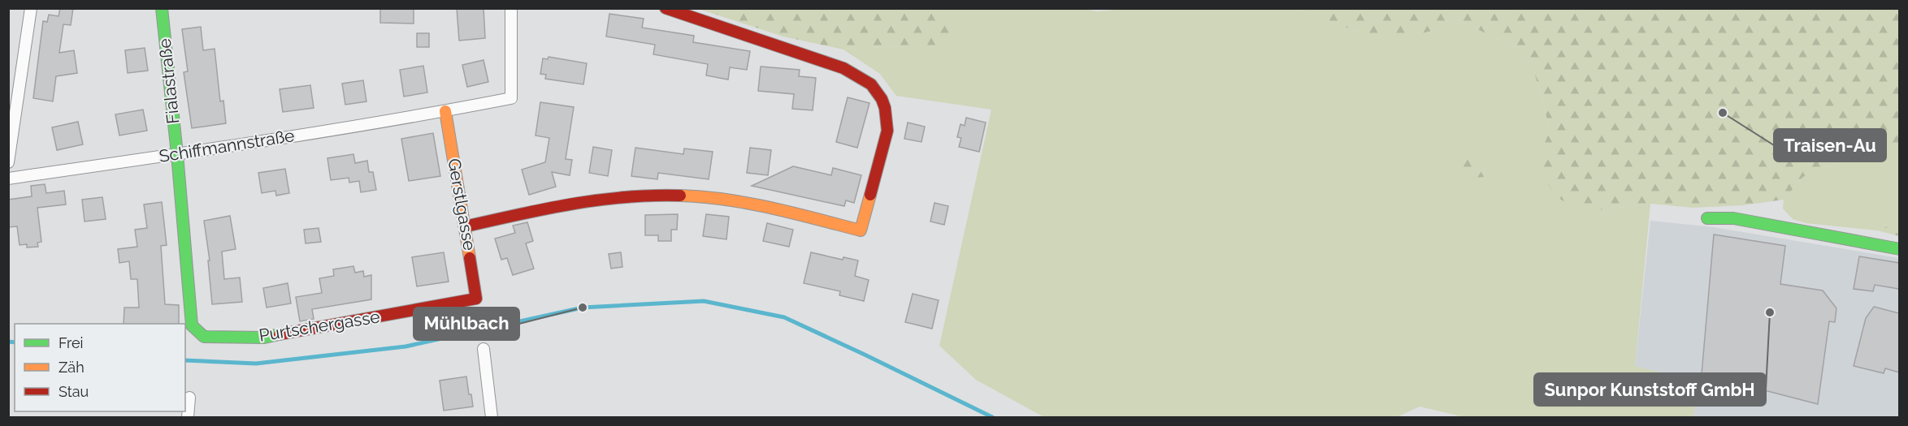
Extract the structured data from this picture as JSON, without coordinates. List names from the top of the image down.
{
  "streets": {
    "street": [
      "Fialastraße",
      "Schiffmannstraße",
      "Gerstlgasse",
      "Purtschergasse"
    ]
  },
  "crossings": [
    ["Fialastraße", "Schiffmannstraße"],
    ["Fialastraße", "Purtschergasse"],
    ["Schiffmannstraße", "Gerstlgasse"],
    ["Schiffmannstraße", "Purtschergasse"],
    ["Gerstlgasse", "Purtschergasse"]
  ],
  "places": ["Traisen-Au", "Mühlbach", "Sunpor Kunststoff GmbH"],
  "legend": ["Frei", "Zäh", "Stau"]
}
